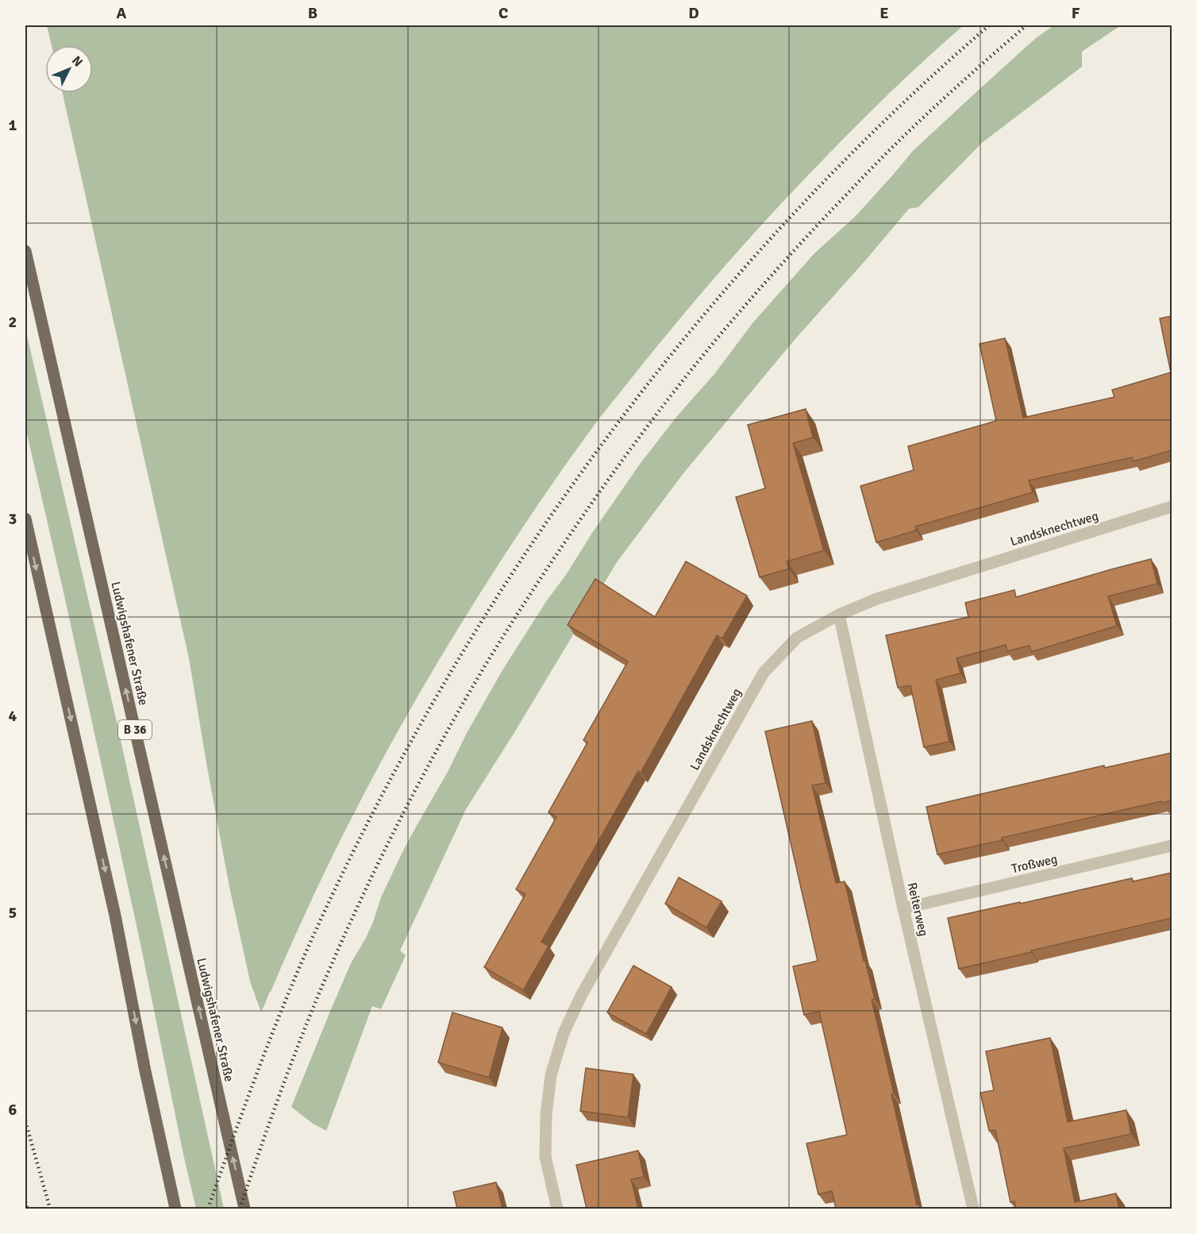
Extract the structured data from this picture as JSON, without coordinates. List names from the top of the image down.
{
  "streets": {
    "main road": ["Ludwigshafener Straße", "B 36"],
    "street": ["Landsknechtweg", "Troßweg", "Reiterweg"]
  },
  "crossings": [
    ["Landsknechtweg", "Reiterweg"],
    ["Troßweg", "Reiterweg"]
  ],
  "north": "top right",
  "grid": {
    "columns": [
      "A",
      "B",
      "C",
      "D",
      "E",
      "F"
    ],
    "rows": [
      "1",
      "2",
      "3",
      "4",
      "5",
      "6"
    ]
  }
}
